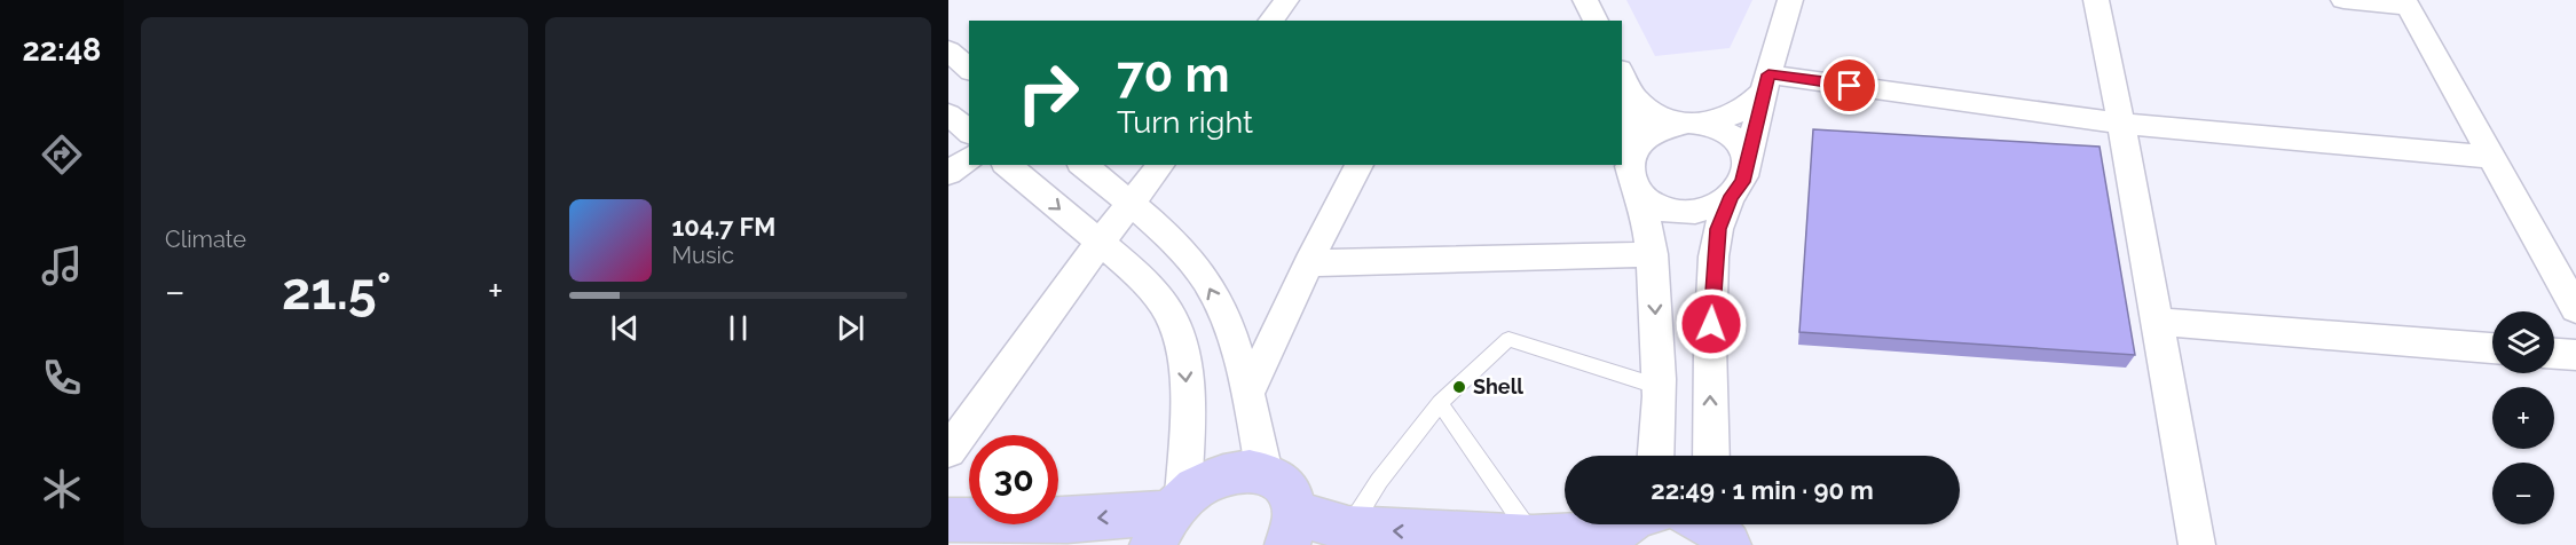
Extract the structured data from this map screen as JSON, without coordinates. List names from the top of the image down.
{
  "places": ["Shell"],
  "page": {
    "tabs": "22:48",
    "tile": "Climate",
    "turn": ["70 m", "Turn right"],
    "song": ["104.7 FM", "Music"],
    "heat": ["−", "21.5°", "+"],
    "map_buttons": ["+", "−"],
    "limit": "30",
    "trip": "22:49 · 1 min · 90 m"
  }
}
